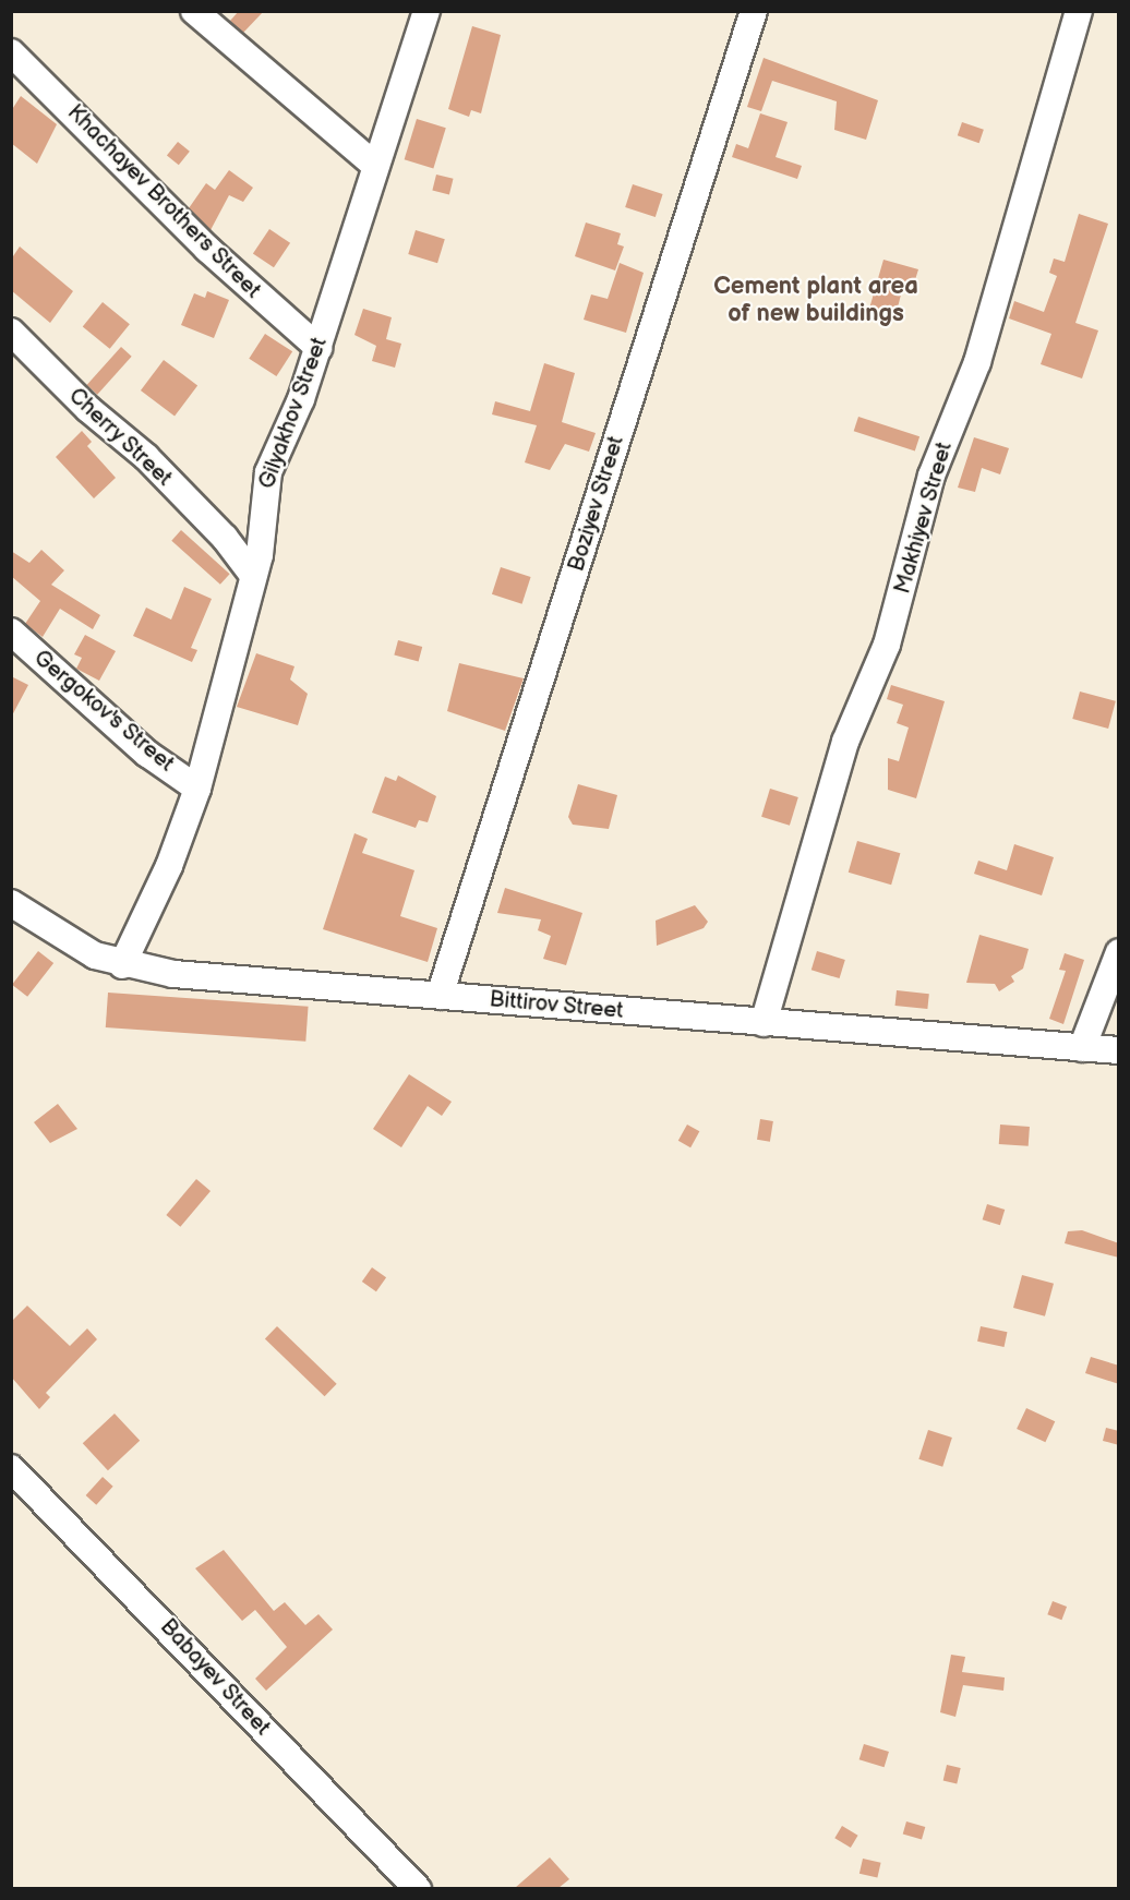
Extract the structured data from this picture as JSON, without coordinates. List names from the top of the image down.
{
  "streets": {
    "street": [
      "Khachayev Brothers Street",
      "Gilyakhov Street",
      "Cherry Street",
      "Boziyev Street",
      "Makhiyev Street",
      "Gergokov's Street",
      "Bittirov Street",
      "Babayev Street"
    ]
  },
  "crossings": [
    ["Khachayev Brothers Street", "Gilyakhov Street"],
    ["Gilyakhov Street", "Cherry Street"],
    ["Gilyakhov Street", "Gergokov's Street"],
    ["Gilyakhov Street", "Bittirov Street"],
    ["Boziyev Street", "Bittirov Street"],
    ["Makhiyev Street", "Bittirov Street"]
  ],
  "districts": ["Cement plant area of new buildings"]
}
